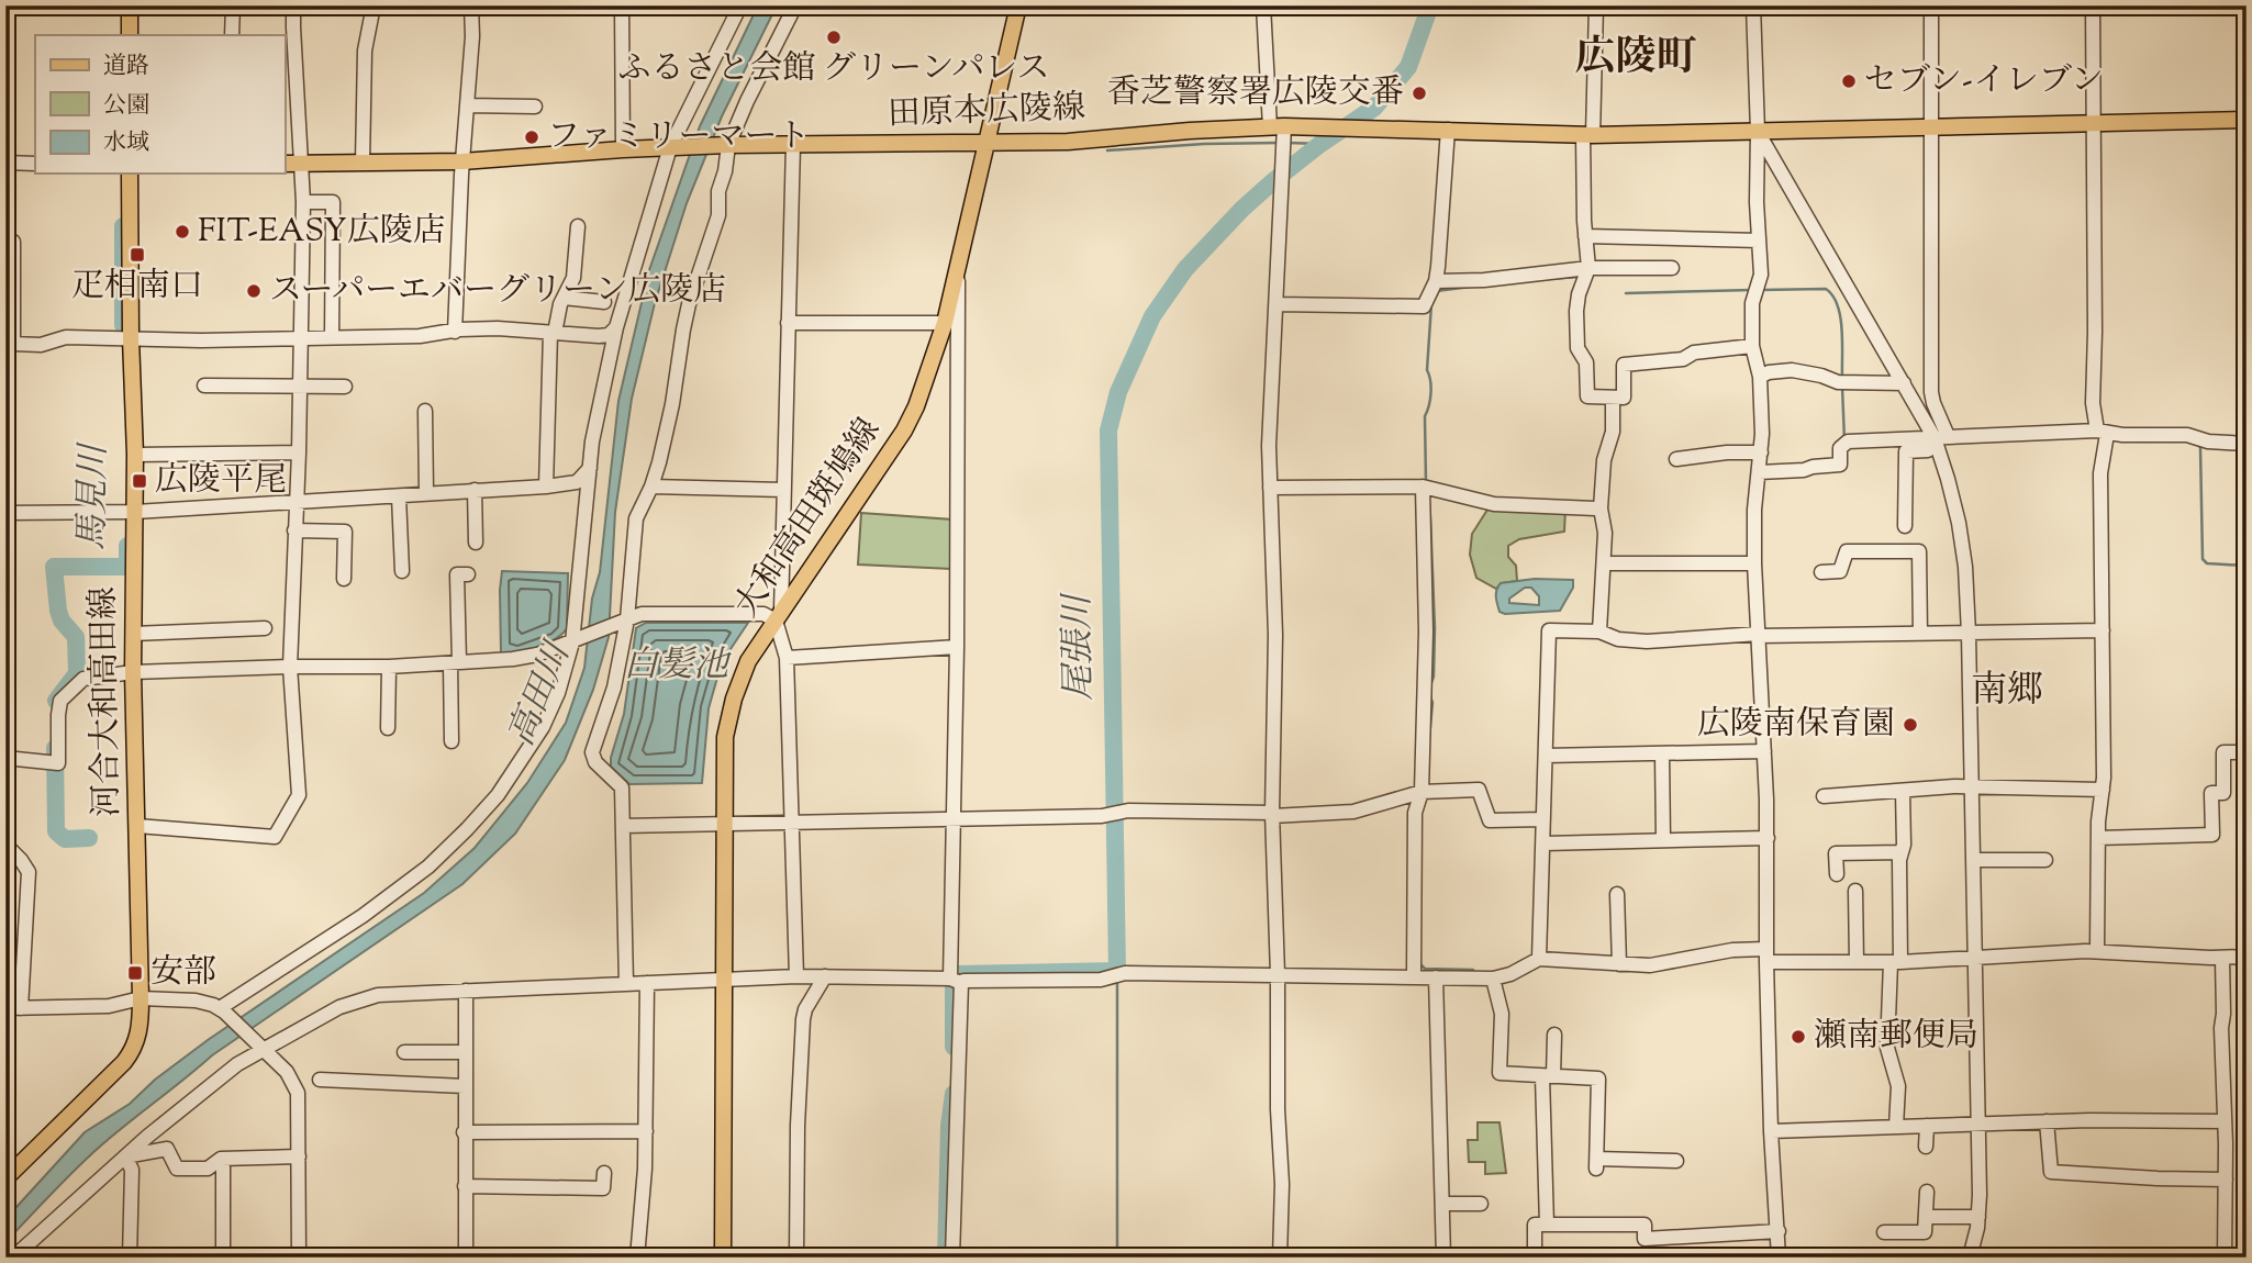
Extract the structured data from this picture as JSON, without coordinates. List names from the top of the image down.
{
  "streets": {
    "main road": ["田原本広陵線", "大和高田斑鳩線", "河合大和高田線"]
  },
  "crossings": [
    ["田原本広陵線", "大和高田斑鳩線"]
  ],
  "districts": ["広陵町", "南郷"],
  "water": [
    "馬見川",
    "尾張川",
    "白髪池",
    "高田川"
  ],
  "places": {
    "other": [
      "ふるさと会館 グリーンパレス",
      "セブン-イレブン",
      "香芝警察署広陵交番",
      "ファミリーマート",
      "FIT-EASY広陵店",
      "スーパーエバーグリーン広陵店",
      "広陵南保育園",
      "瀬南郵便局"
    ],
    "transit": ["疋相南口", "広陵平尾", "安部"]
  },
  "legend": ["道路", "公園", "水域"]
}
